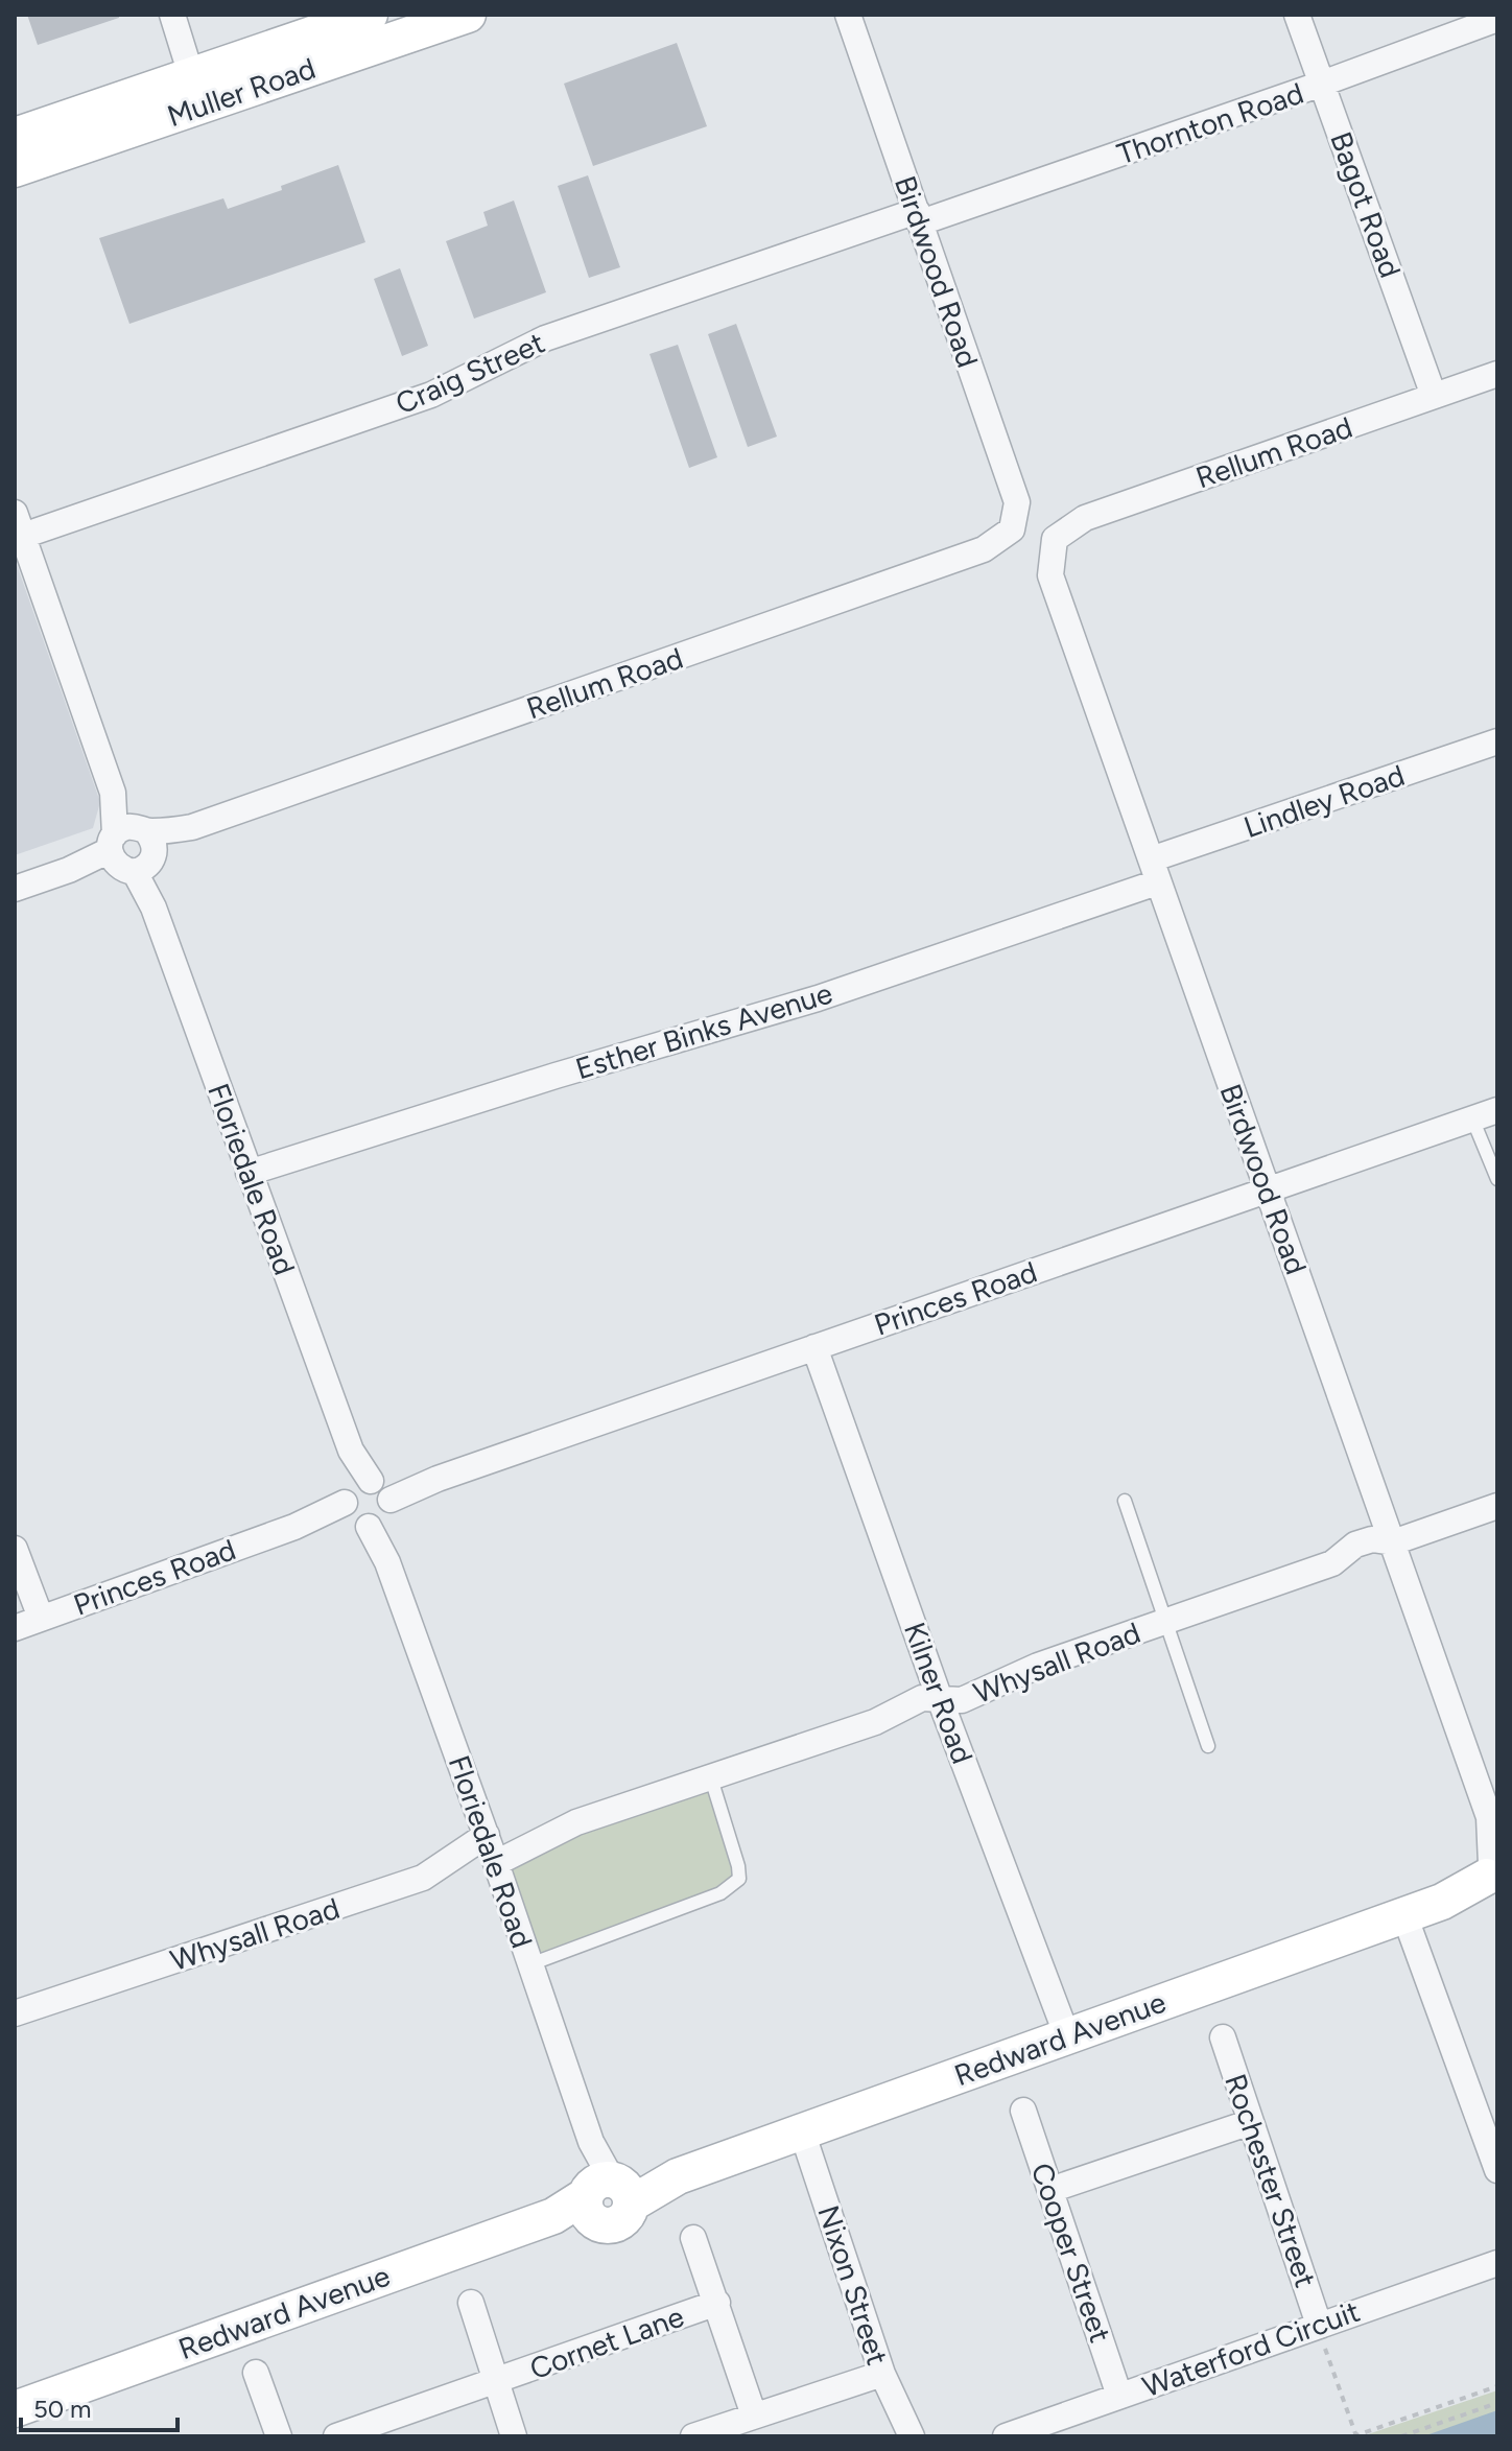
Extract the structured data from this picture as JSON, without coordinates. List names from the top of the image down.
{
  "streets": {
    "street": [
      "Muller Road",
      "Thornton Road",
      "Bagot Road",
      "Birdwood Road",
      "Craig Street",
      "Rellum Road",
      "Lindley Road",
      "Esther Binks Avenue",
      "Floriedale Road",
      "Princes Road",
      "Whysall Road",
      "Kilner Road",
      "Redward Avenue",
      "Rochester Street",
      "Cooper Street",
      "Nixon Street",
      "Cornet Lane",
      "Waterford Circuit"
    ]
  },
  "crossings": [
    ["Thornton Road", "Bagot Road"],
    ["Thornton Road", "Birdwood Road"],
    ["Thornton Road", "Craig Street"],
    ["Bagot Road", "Rellum Road"],
    ["Birdwood Road", "Craig Street"],
    ["Birdwood Road", "Rellum Road"],
    ["Birdwood Road", "Lindley Road"],
    ["Birdwood Road", "Esther Binks Avenue"],
    ["Birdwood Road", "Princes Road"],
    ["Birdwood Road", "Whysall Road"],
    ["Birdwood Road", "Redward Avenue"],
    ["Craig Street", "Floriedale Road"],
    ["Rellum Road", "Floriedale Road"],
    ["Lindley Road", "Esther Binks Avenue"],
    ["Esther Binks Avenue", "Floriedale Road"],
    ["Floriedale Road", "Princes Road"],
    ["Floriedale Road", "Whysall Road"],
    ["Floriedale Road", "Redward Avenue"],
    ["Princes Road", "Kilner Road"],
    ["Whysall Road", "Kilner Road"],
    ["Kilner Road", "Redward Avenue"],
    ["Redward Avenue", "Nixon Street"],
    ["Rochester Street", "Waterford Circuit"],
    ["Cooper Street", "Waterford Circuit"]
  ],
  "scale_bar": "50 m"
}
